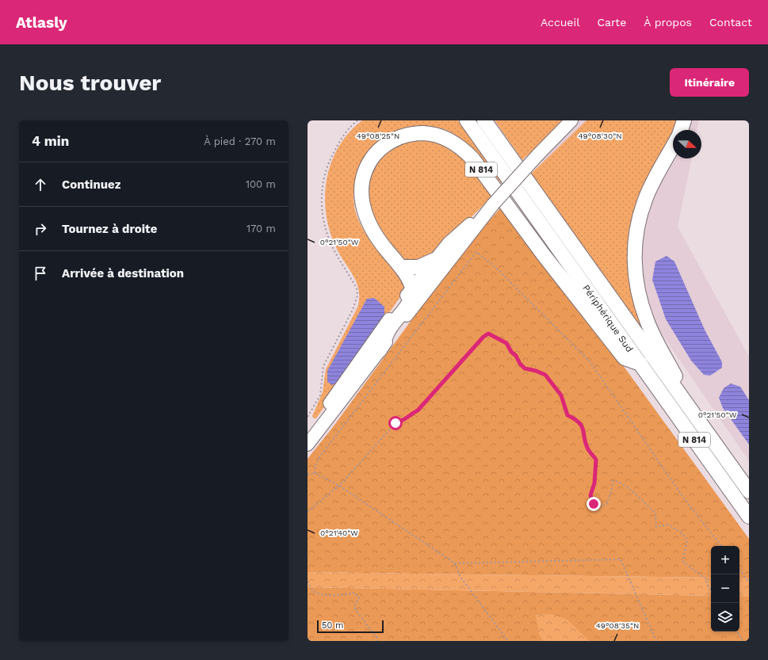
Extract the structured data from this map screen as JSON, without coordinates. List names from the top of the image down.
{
  "streets": {
    "highway": ["N 814", "Périphérique Sud"]
  },
  "crossings": [
    ["N 814", "Périphérique Sud"]
  ],
  "scale_bar": "50 m",
  "north": "right",
  "page": {
    "header": "Atlasly",
    "nav": [
      "Accueil",
      "Carte",
      "À propos",
      "Contact"
    ],
    "buttons": "Itinéraire",
    "title": "Nous trouver",
    "heading": ["4 min", "À pied · 270 m"],
    "list": [
      ["Continuez", "100 m"],
      ["Tournez à droite", "170 m"],
      "Arrivée à destination"
    ],
    "map_buttons": ["+", "−"],
    "scale": "50 m"
  },
  "coordinates": [
    "49°08'25\"N",
    "49°08'30\"N",
    "0°21'50\"W",
    "0°21'40\"W",
    "49°08'35\"N"
  ]
}
